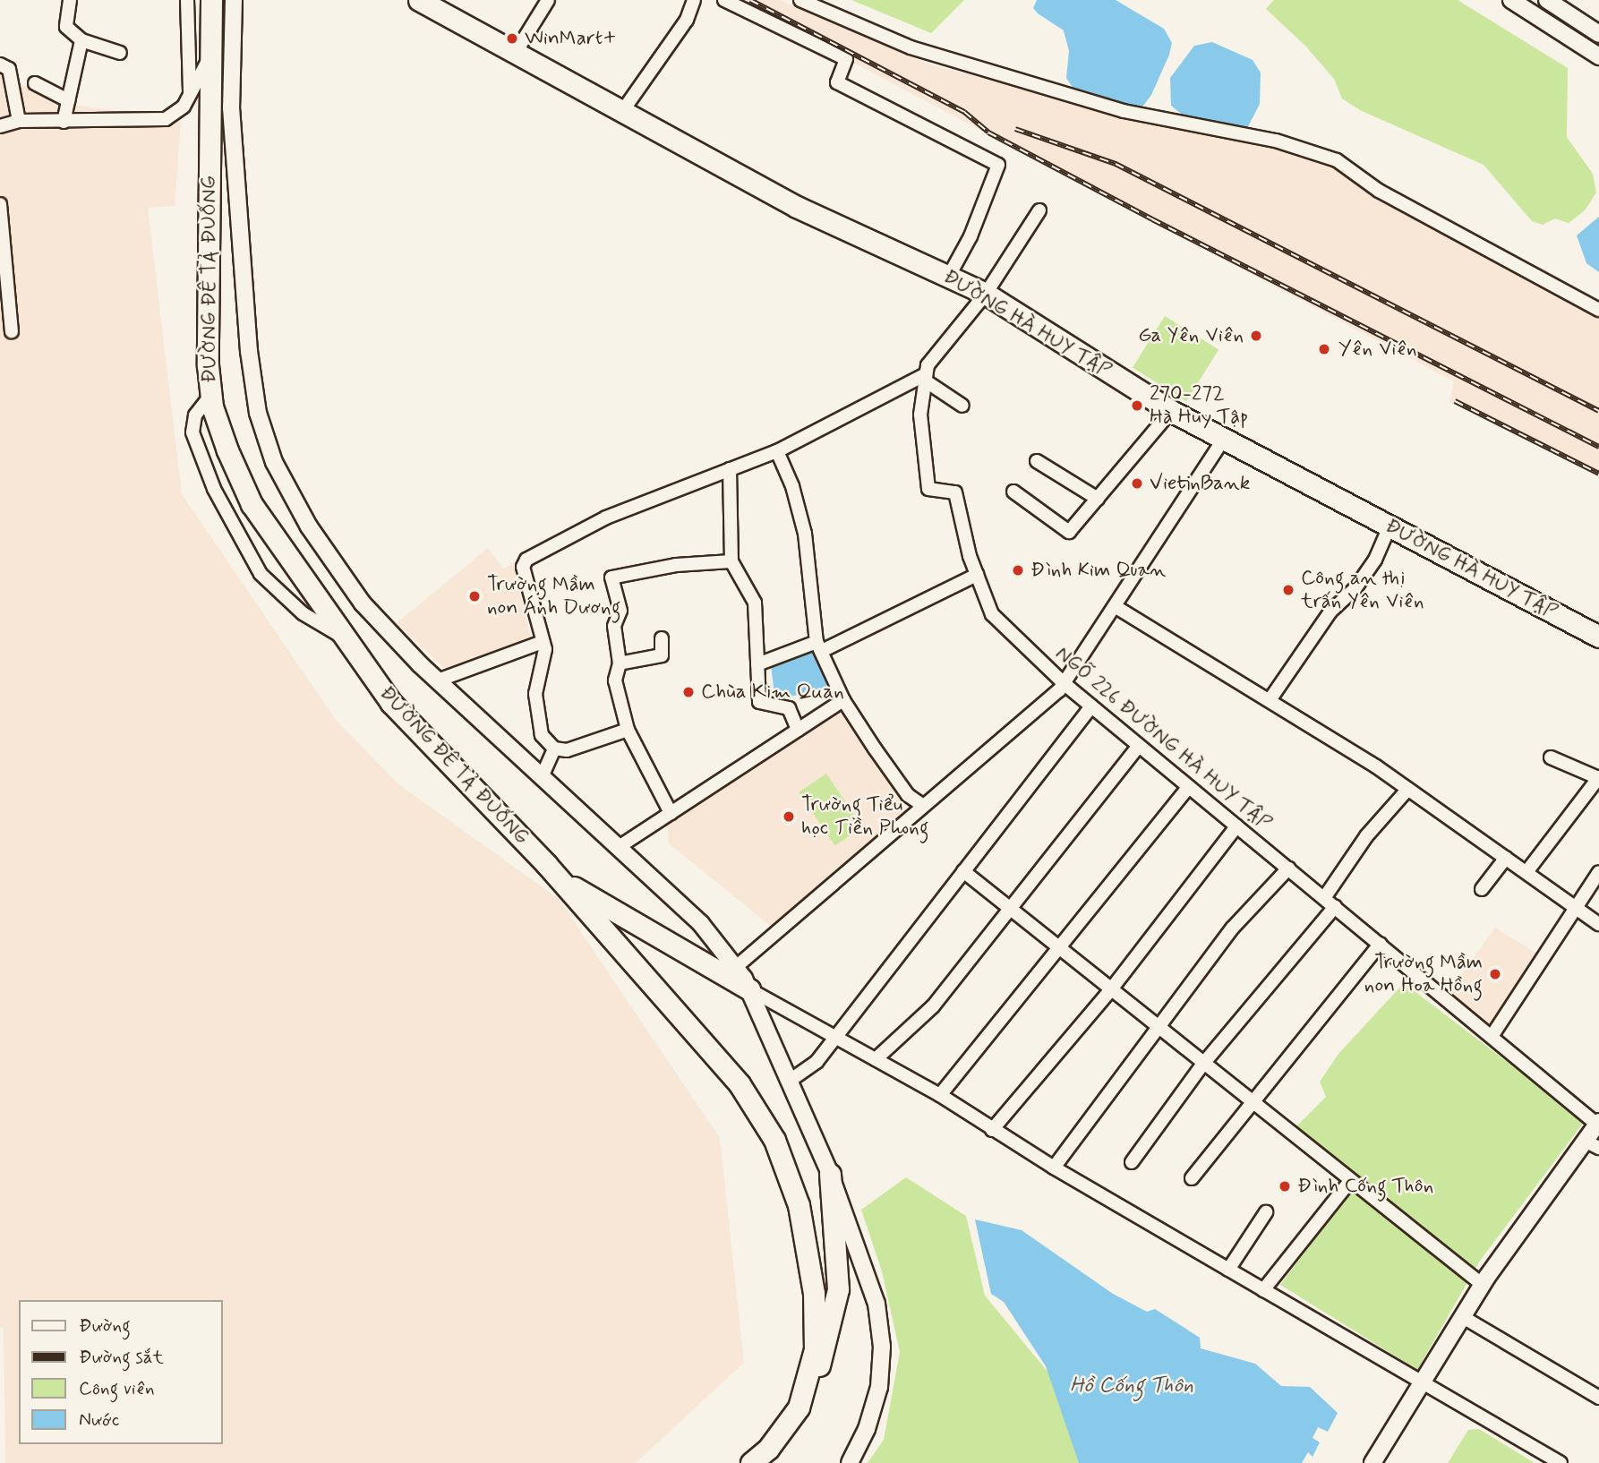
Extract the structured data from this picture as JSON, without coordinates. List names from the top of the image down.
{
  "streets": {
    "main road": ["ĐƯỜNG ĐÊ TẢ ĐUỐNG", "ĐƯỜNG HÀ HUY TẬP"],
    "street": ["NGÕ 226 ĐƯỜNG HÀ HUY TẬP"]
  },
  "crossings": [
    ["ĐƯỜNG HÀ HUY TẬP", "NGÕ 226 ĐƯỜNG HÀ HUY TẬP"]
  ],
  "water": ["Hồ Cống Thôn"],
  "places": [
    "WinMart+",
    "Ga Yên Viên",
    "Yên Viên",
    "270-272 Hà Huy Tập",
    "VietinBank",
    "Đình Kim Quan",
    "Công an thị trấn Yên Viên",
    "Trường Mầm non Ánh Dương",
    "Chùa Kim Quan",
    "Trường Tiểu học Tiền Phong",
    "Trường Mầm non Hoa Hồng",
    "Đình Cống Thôn"
  ],
  "legend": [
    "Đường",
    "Đường sắt",
    "Công viên",
    "Nước"
  ]
}
